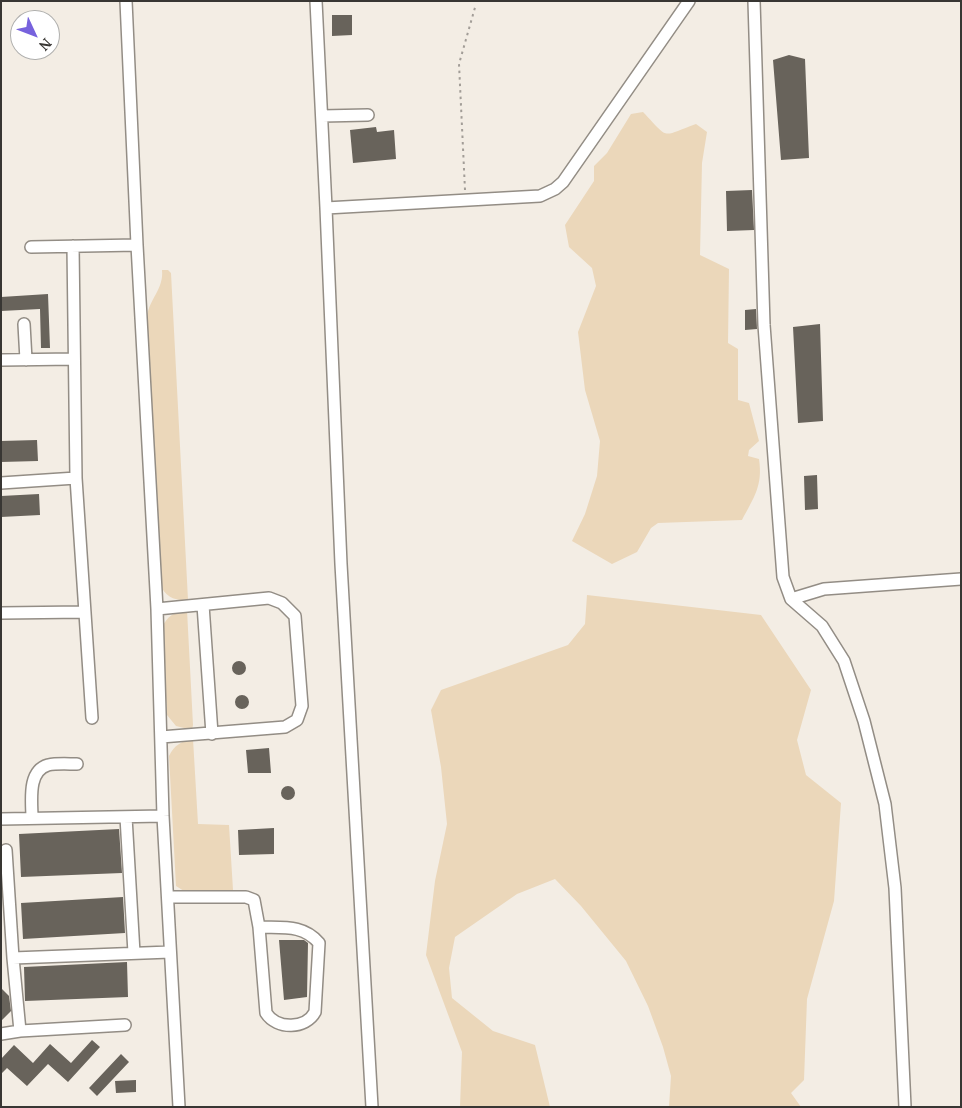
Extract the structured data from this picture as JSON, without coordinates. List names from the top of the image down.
{
  "north": "bottom right"
}
